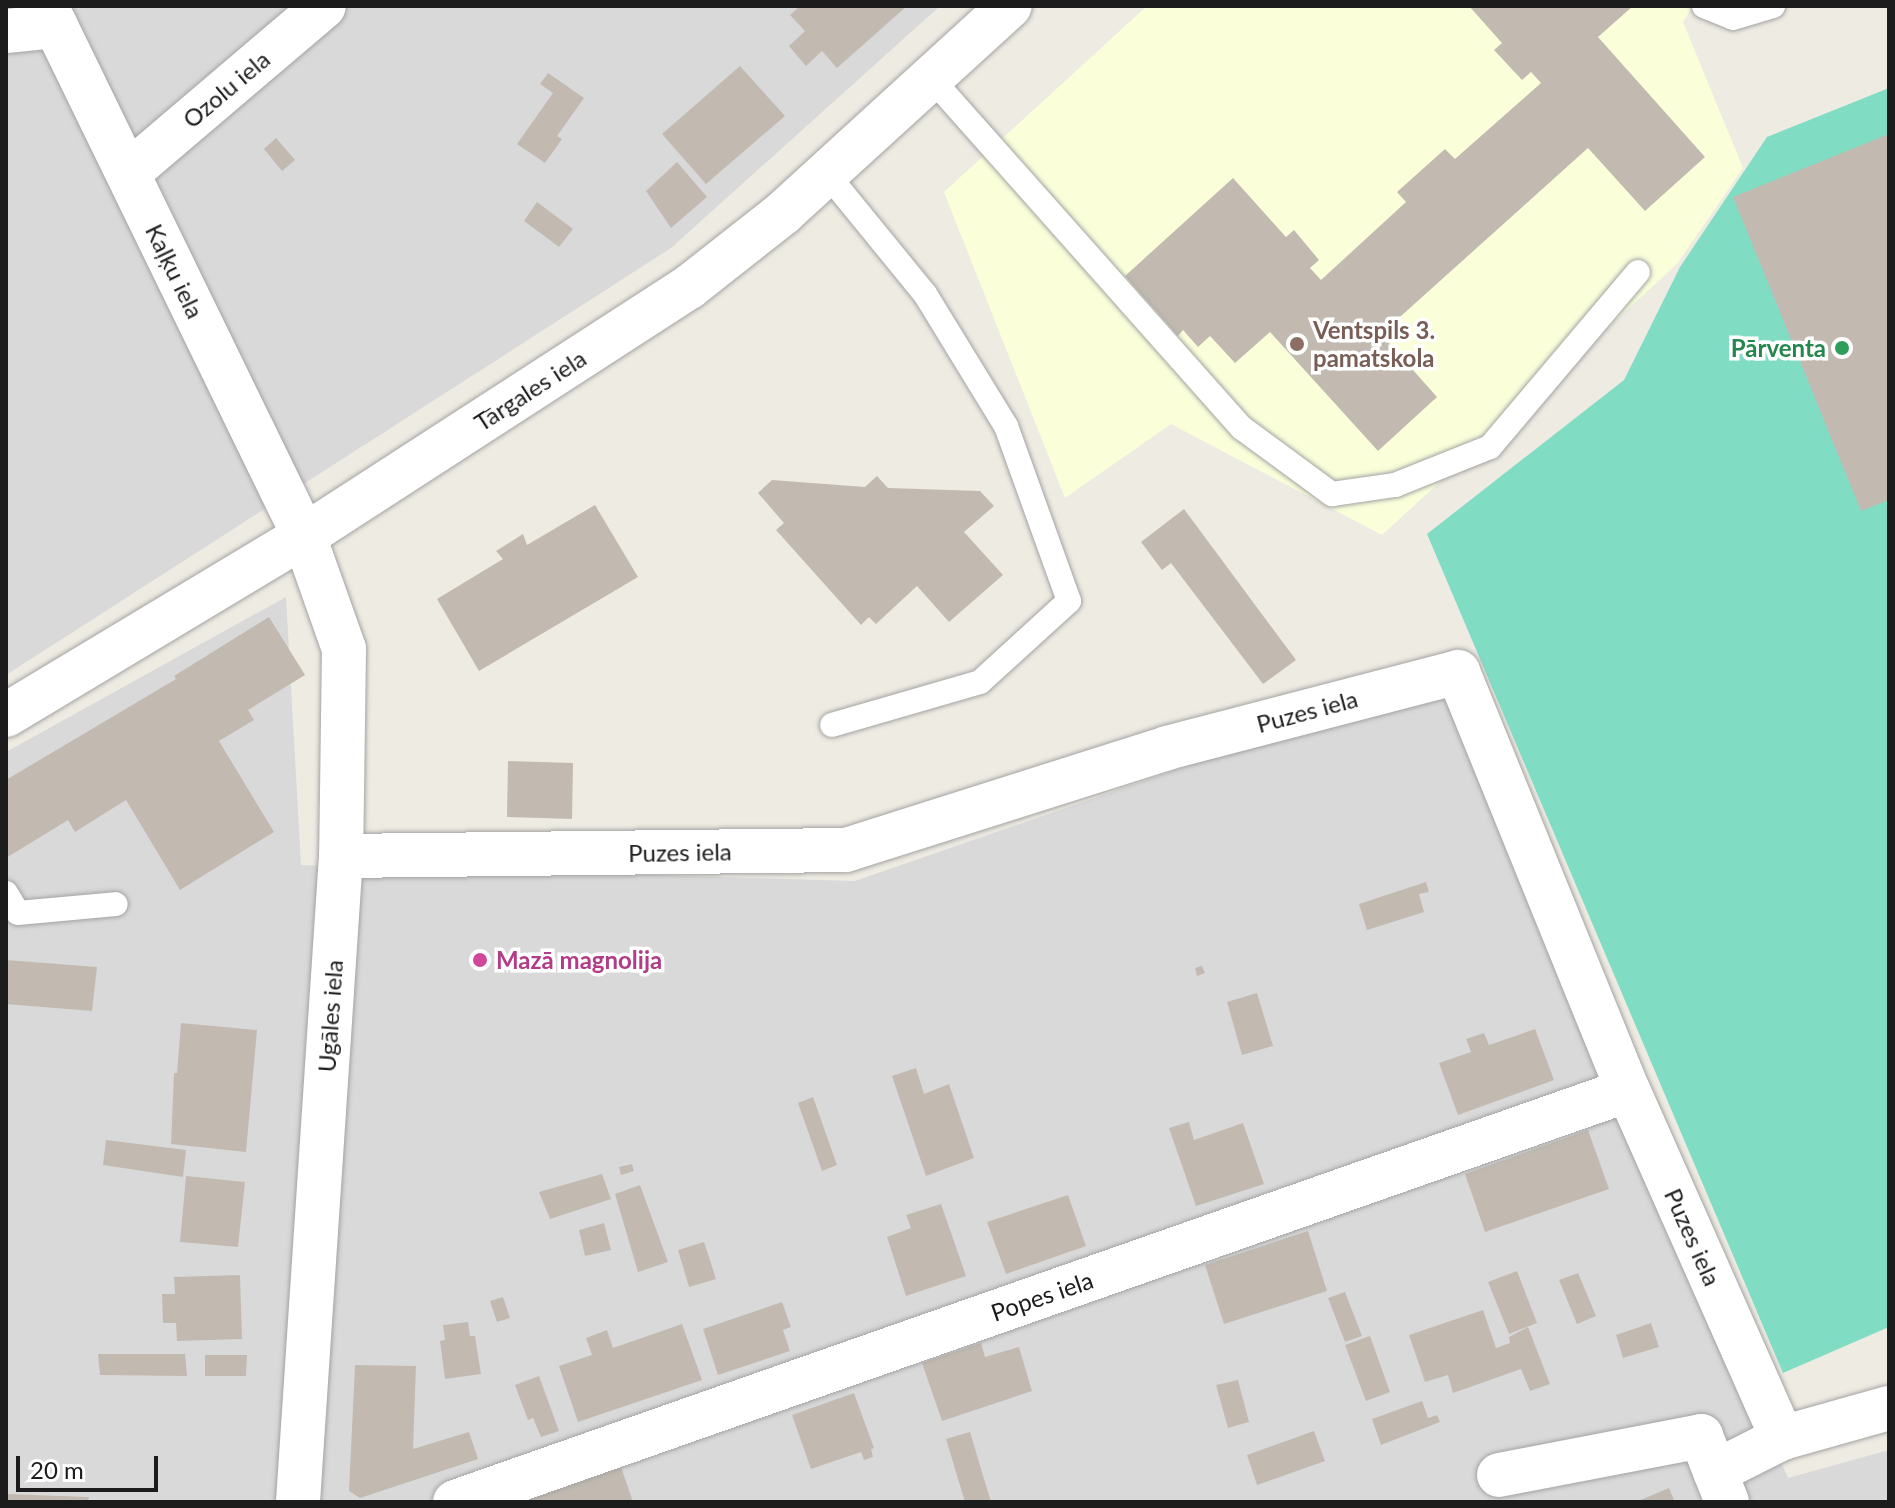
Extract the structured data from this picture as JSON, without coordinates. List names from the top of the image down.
{
  "streets": {
    "street": [
      "Ozolu iela",
      "Kaļķu iela",
      "Tārgales iela",
      "Puzes iela",
      "Ugāles iela",
      "Popes iela"
    ]
  },
  "crossings": [
    ["Ozolu iela", "Kaļķu iela"],
    ["Kaļķu iela", "Tārgales iela"],
    ["Kaļķu iela", "Ugāles iela"],
    ["Tārgales iela", "Ugāles iela"],
    ["Puzes iela", "Ugāles iela"],
    ["Puzes iela", "Popes iela"]
  ],
  "places": ["Ventspils 3. pamatskola", "Pārventa", "Mazā magnolija"],
  "scale_bar": "20 m"
}
